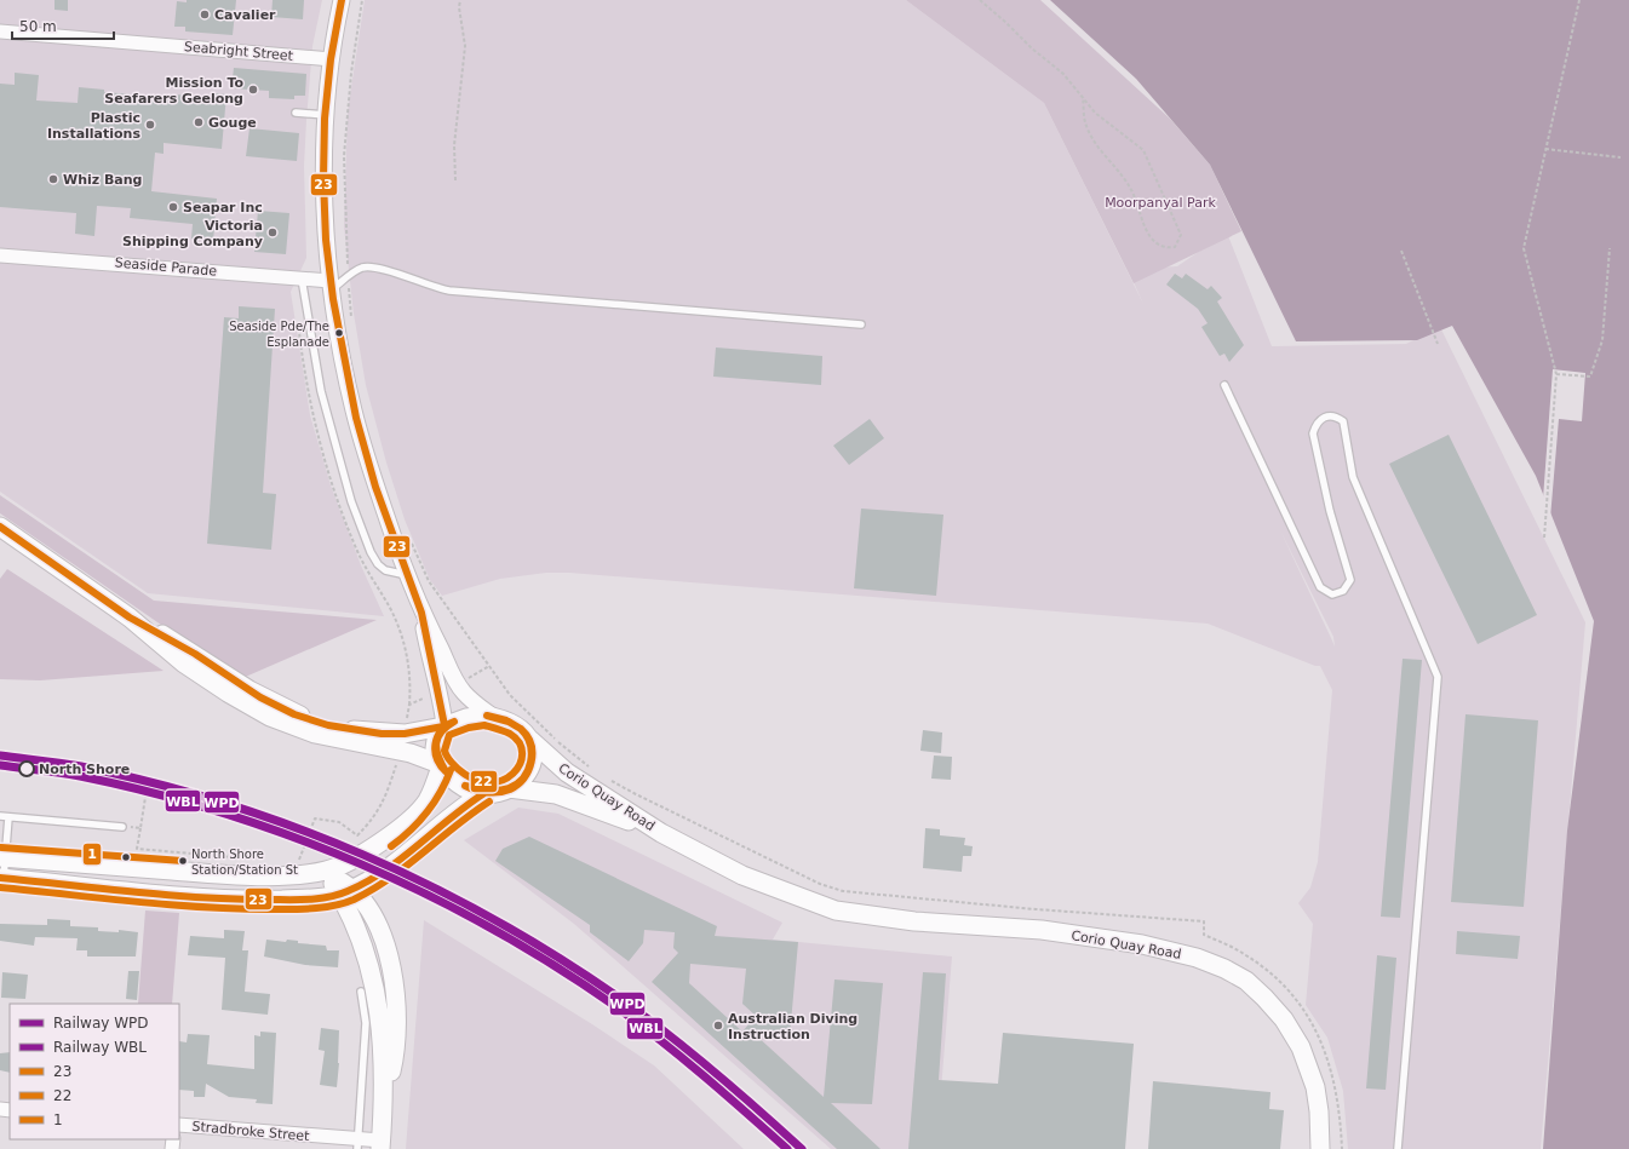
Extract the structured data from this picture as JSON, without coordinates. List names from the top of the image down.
{
  "streets": {
    "main road": ["Corio Quay Road"],
    "street": ["Seabright Street", "Seaside Parade", "Stradbroke Street"]
  },
  "parks": ["Moorpanyal Park"],
  "places": [
    "Cavalier",
    "Mission To Seafarers Geelong",
    "Gouge",
    "Plastic Installations",
    "Whiz Bang",
    "Seapar Inc",
    "Victoria Shipping Company",
    "Seaside Pde/The Esplanade",
    "North Shore",
    "North Shore Station/Station St",
    "Australian Diving Instruction"
  ],
  "lines": [
    "transit line 23",
    "transit line 22",
    "rail line WPD",
    "rail line WBL",
    "transit line 1"
  ],
  "legend": [
    "Railway WPD",
    "Railway WBL",
    "23",
    "22",
    "1"
  ],
  "scale_bar": "50 m"
}
